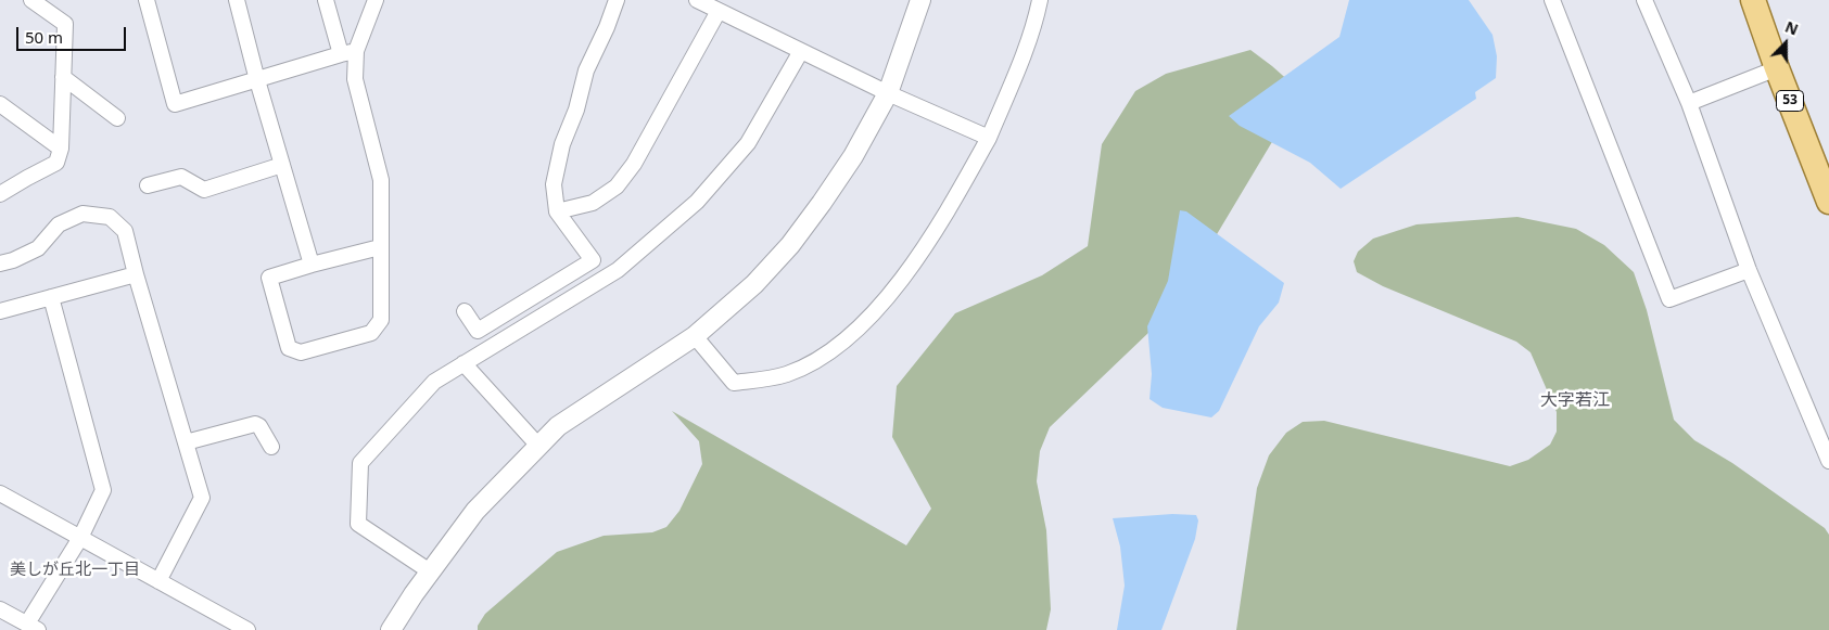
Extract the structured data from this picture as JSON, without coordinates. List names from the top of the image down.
{
  "streets": {
    "main road": ["53"]
  },
  "districts": ["大字若江", "美しが丘北一丁目"],
  "scale_bar": "50 m",
  "north": "top"
}
